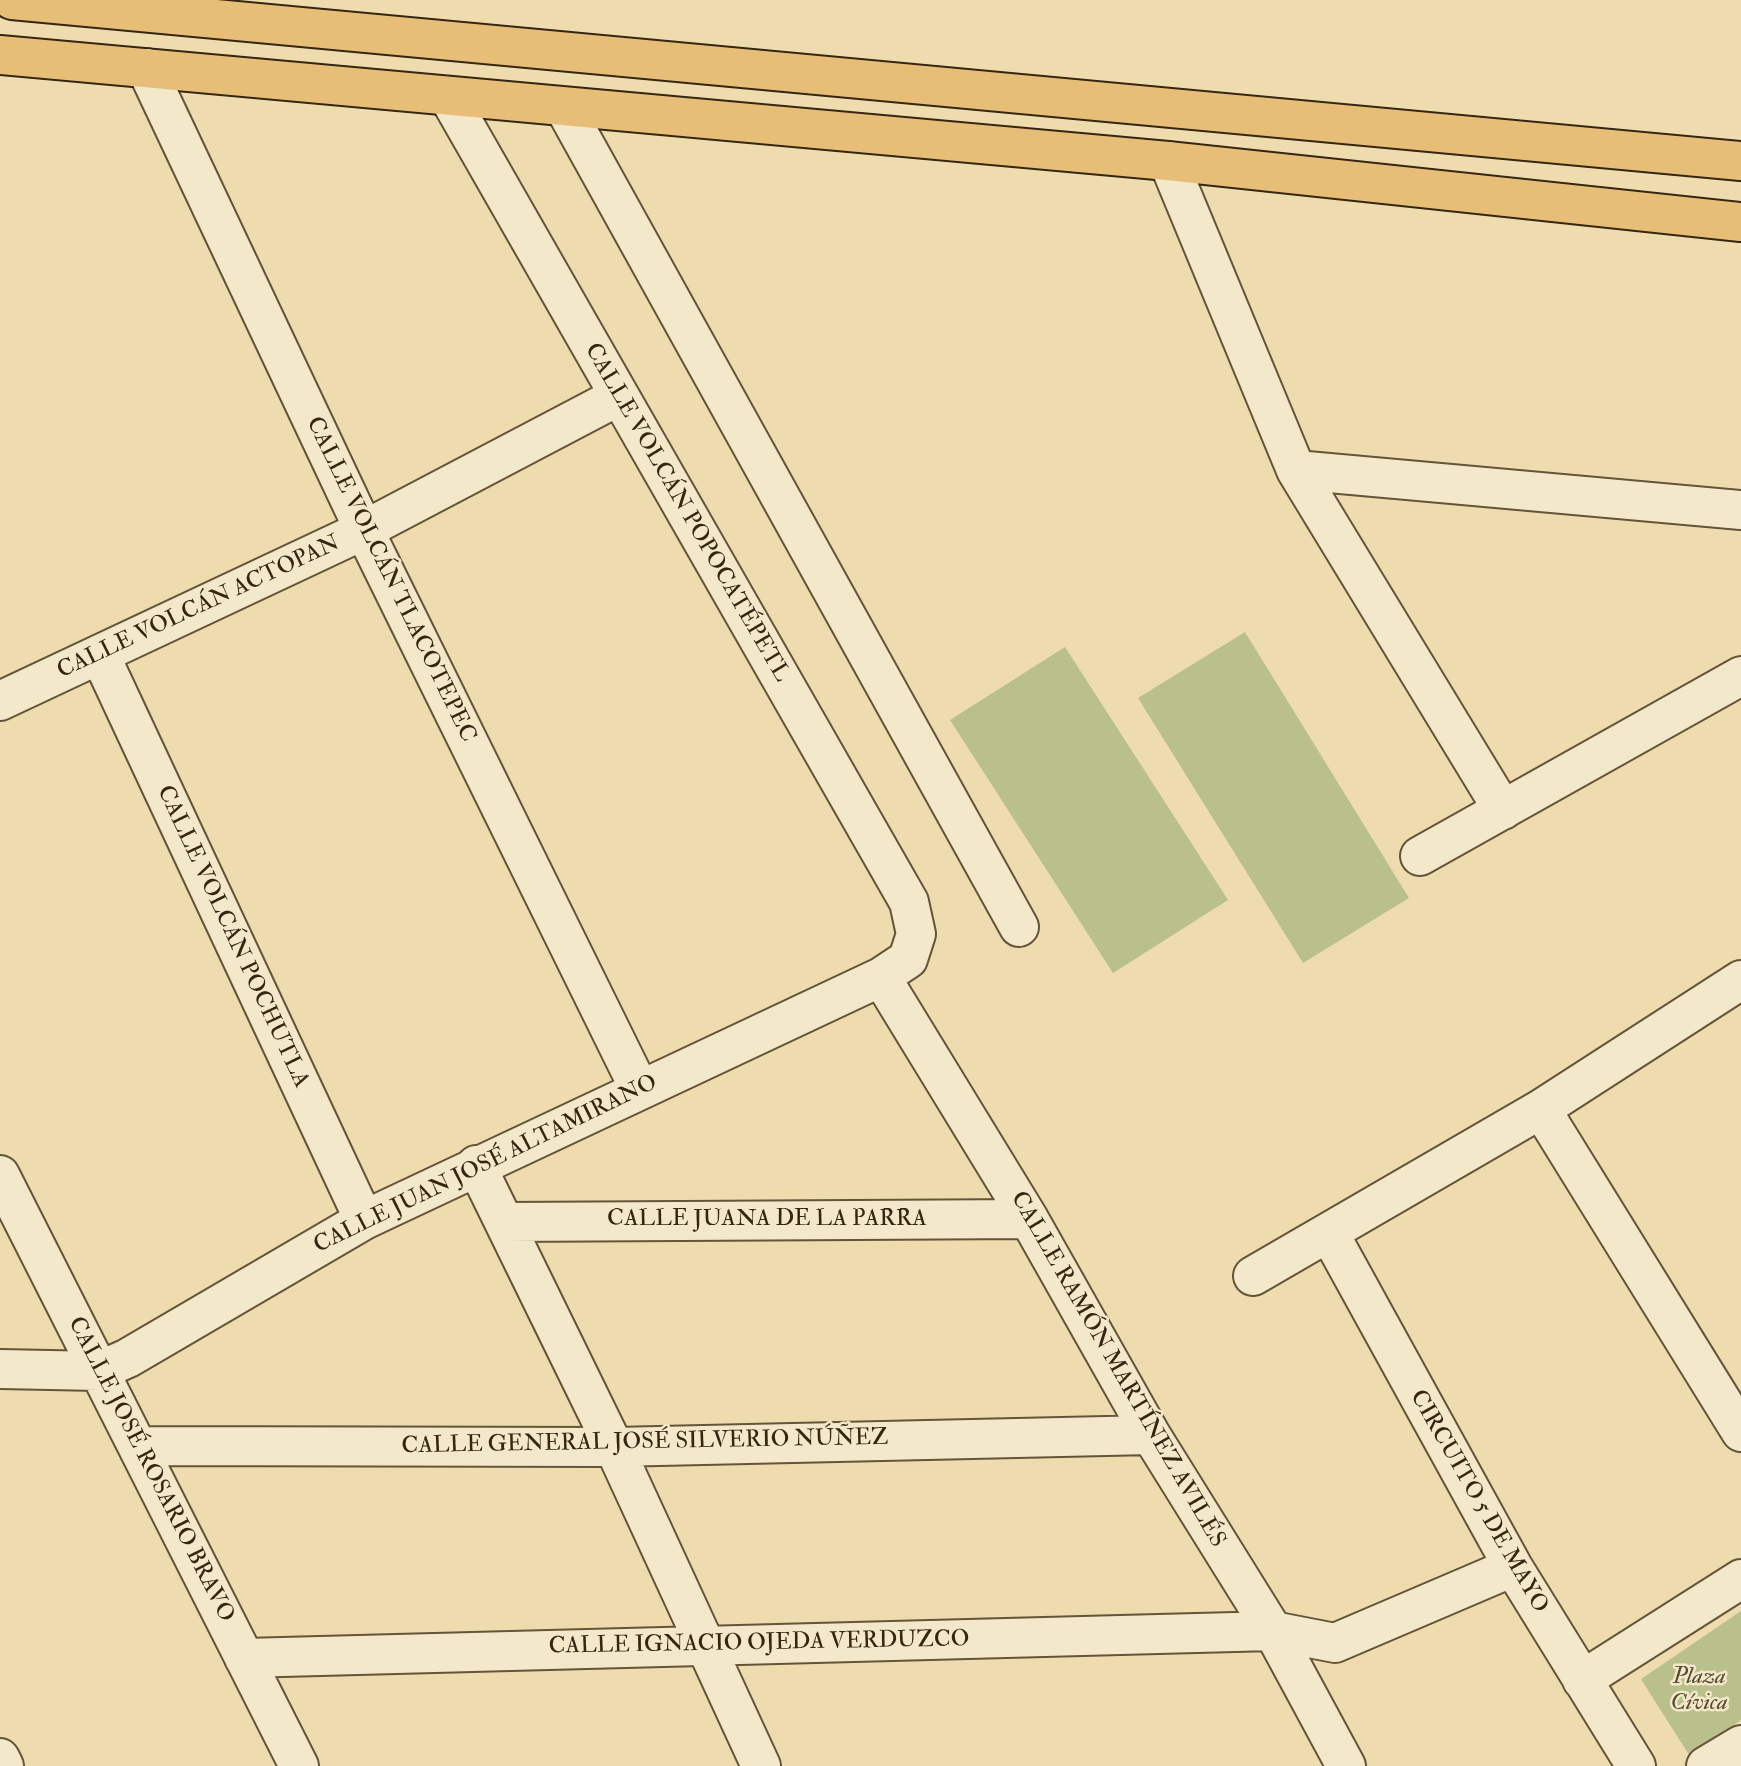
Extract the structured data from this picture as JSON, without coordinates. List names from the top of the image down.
{
  "streets": {
    "street": [
      "CALLE VOLCÁN POPOCATÉPETL",
      "CALLE VOLCÁN TLACOTEPEC",
      "CALLE VOLCÁN ACTOPAN",
      "CALLE VOLCÁN POCHUTLA",
      "CALLE JUAN JOSÉ ALTAMIRANO",
      "CALLE JUANA DE LA PARRA",
      "CALLE RAMÓN MARTÍNEZ AVILÉS",
      "CALLE GENERAL JOSÉ SILVERIO NÚÑEZ",
      "CALLE JOSÉ ROSARIO BRAVO",
      "CIRCUITO 5 DE MAYO",
      "CALLE IGNACIO OJEDA VERDUZCO"
    ]
  },
  "crossings": [
    ["CALLE VOLCÁN POPOCATÉPETL", "CALLE VOLCÁN ACTOPAN"],
    ["CALLE VOLCÁN POPOCATÉPETL", "CALLE JUAN JOSÉ ALTAMIRANO"],
    ["CALLE VOLCÁN TLACOTEPEC", "CALLE VOLCÁN ACTOPAN"],
    ["CALLE VOLCÁN TLACOTEPEC", "CALLE JUAN JOSÉ ALTAMIRANO"],
    ["CALLE VOLCÁN ACTOPAN", "CALLE VOLCÁN POCHUTLA"],
    ["CALLE VOLCÁN POCHUTLA", "CALLE JUAN JOSÉ ALTAMIRANO"],
    ["CALLE JUAN JOSÉ ALTAMIRANO", "CALLE RAMÓN MARTÍNEZ AVILÉS"],
    ["CALLE JUAN JOSÉ ALTAMIRANO", "CALLE JOSÉ ROSARIO BRAVO"],
    ["CALLE JUANA DE LA PARRA", "CALLE RAMÓN MARTÍNEZ AVILÉS"],
    ["CALLE RAMÓN MARTÍNEZ AVILÉS", "CALLE GENERAL JOSÉ SILVERIO NÚÑEZ"],
    ["CALLE RAMÓN MARTÍNEZ AVILÉS", "CALLE IGNACIO OJEDA VERDUZCO"],
    ["CALLE GENERAL JOSÉ SILVERIO NÚÑEZ", "CALLE JOSÉ ROSARIO BRAVO"],
    ["CALLE JOSÉ ROSARIO BRAVO", "CALLE IGNACIO OJEDA VERDUZCO"],
    ["CIRCUITO 5 DE MAYO", "CALLE IGNACIO OJEDA VERDUZCO"]
  ],
  "parks": ["Plaza Cívica"]
}
